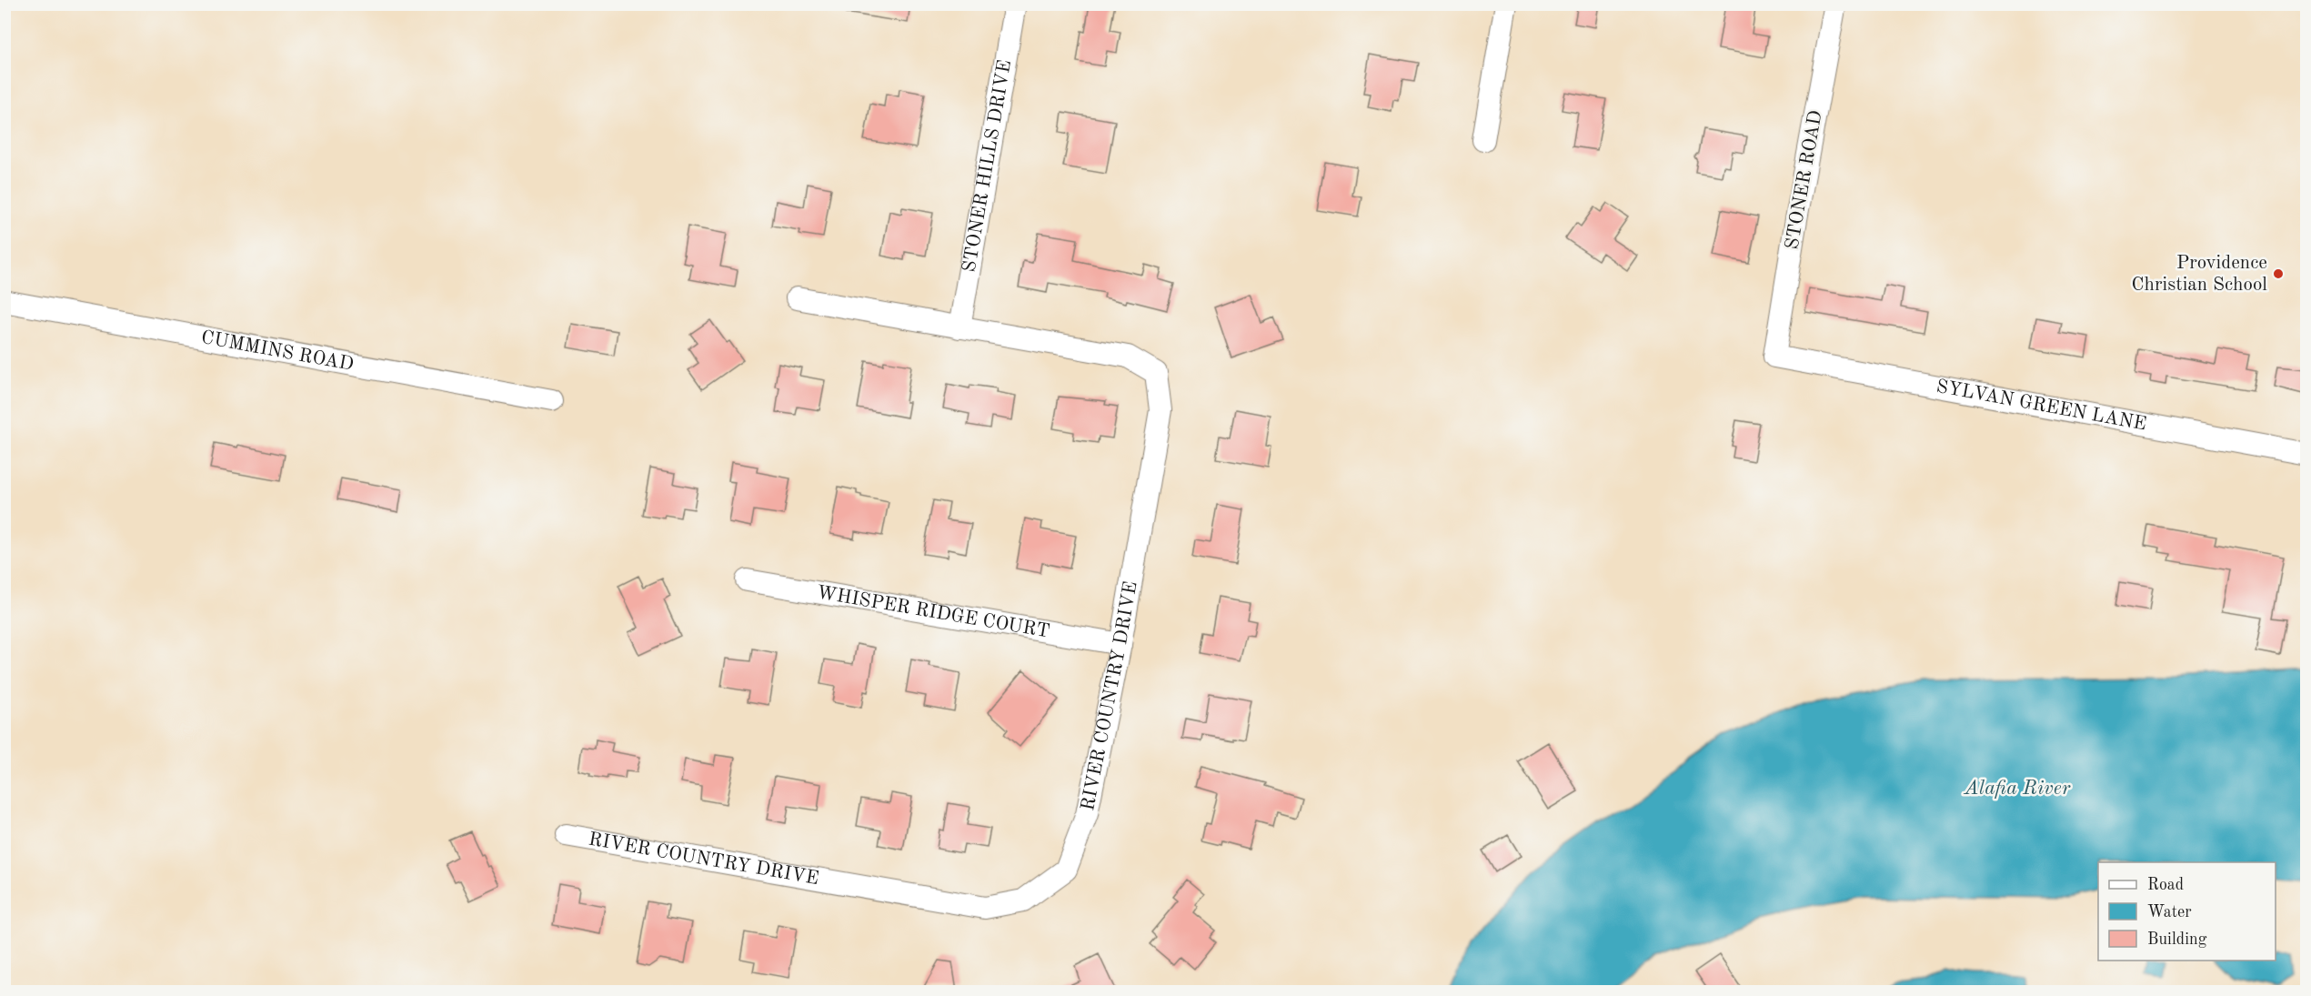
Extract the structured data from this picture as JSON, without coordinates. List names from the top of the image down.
{
  "streets": {
    "street": [
      "STONER HILLS DRIVE",
      "STONER ROAD",
      "CUMMINS ROAD",
      "SYLVAN GREEN LANE",
      "WHISPER RIDGE COURT",
      "RIVER COUNTRY DRIVE"
    ]
  },
  "crossings": [
    ["STONER HILLS DRIVE", "RIVER COUNTRY DRIVE"],
    ["STONER ROAD", "SYLVAN GREEN LANE"],
    ["WHISPER RIDGE COURT", "RIVER COUNTRY DRIVE"]
  ],
  "water": ["Alafia River"],
  "places": ["Providence Christian School"],
  "legend": ["Road", "Water", "Building"]
}
